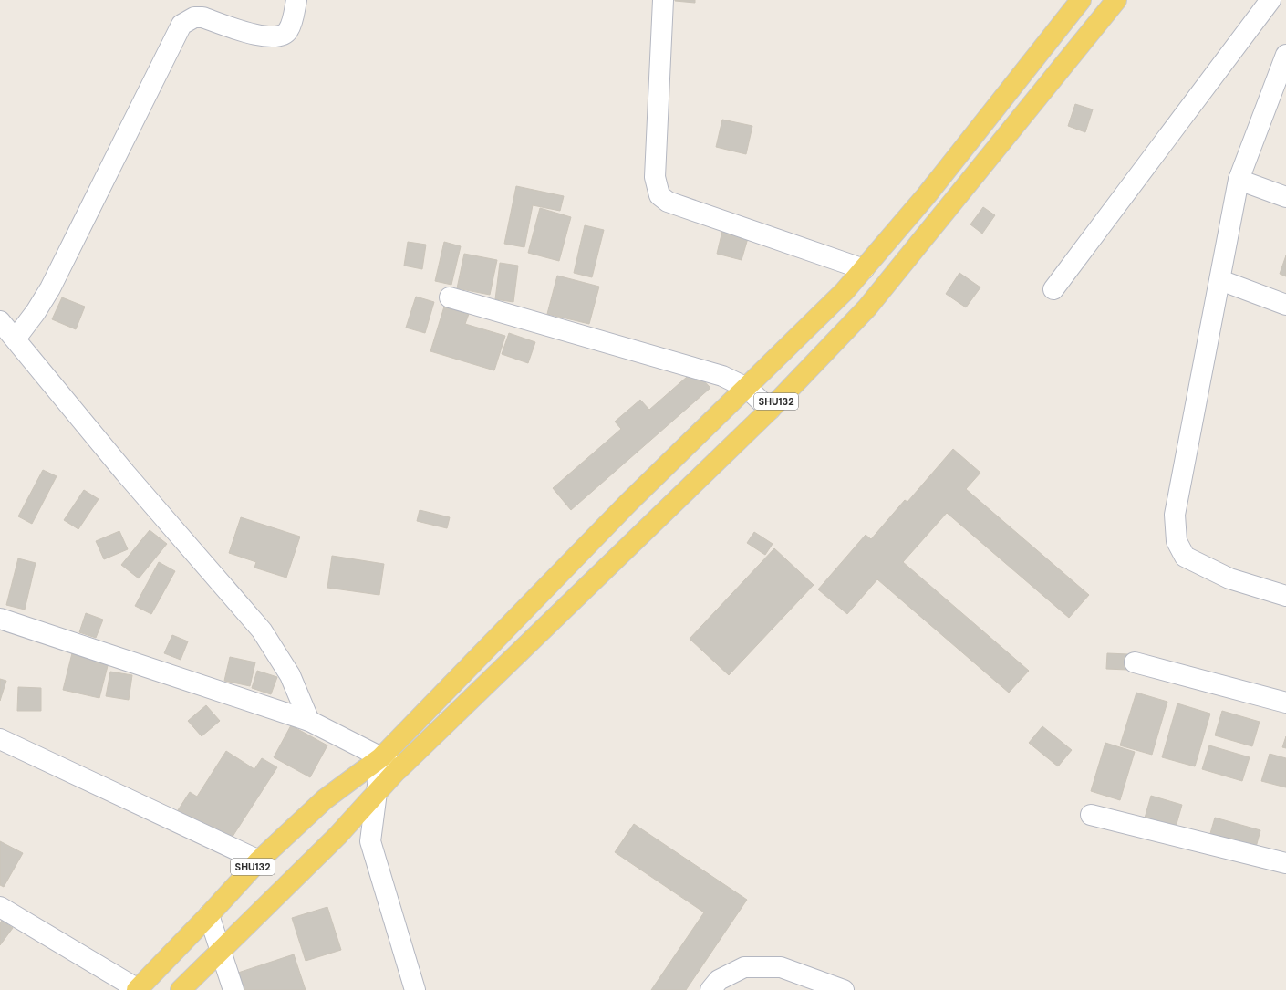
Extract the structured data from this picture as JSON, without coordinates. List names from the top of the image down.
{
  "streets": {
    "main road": ["SHU132"]
  }
}
